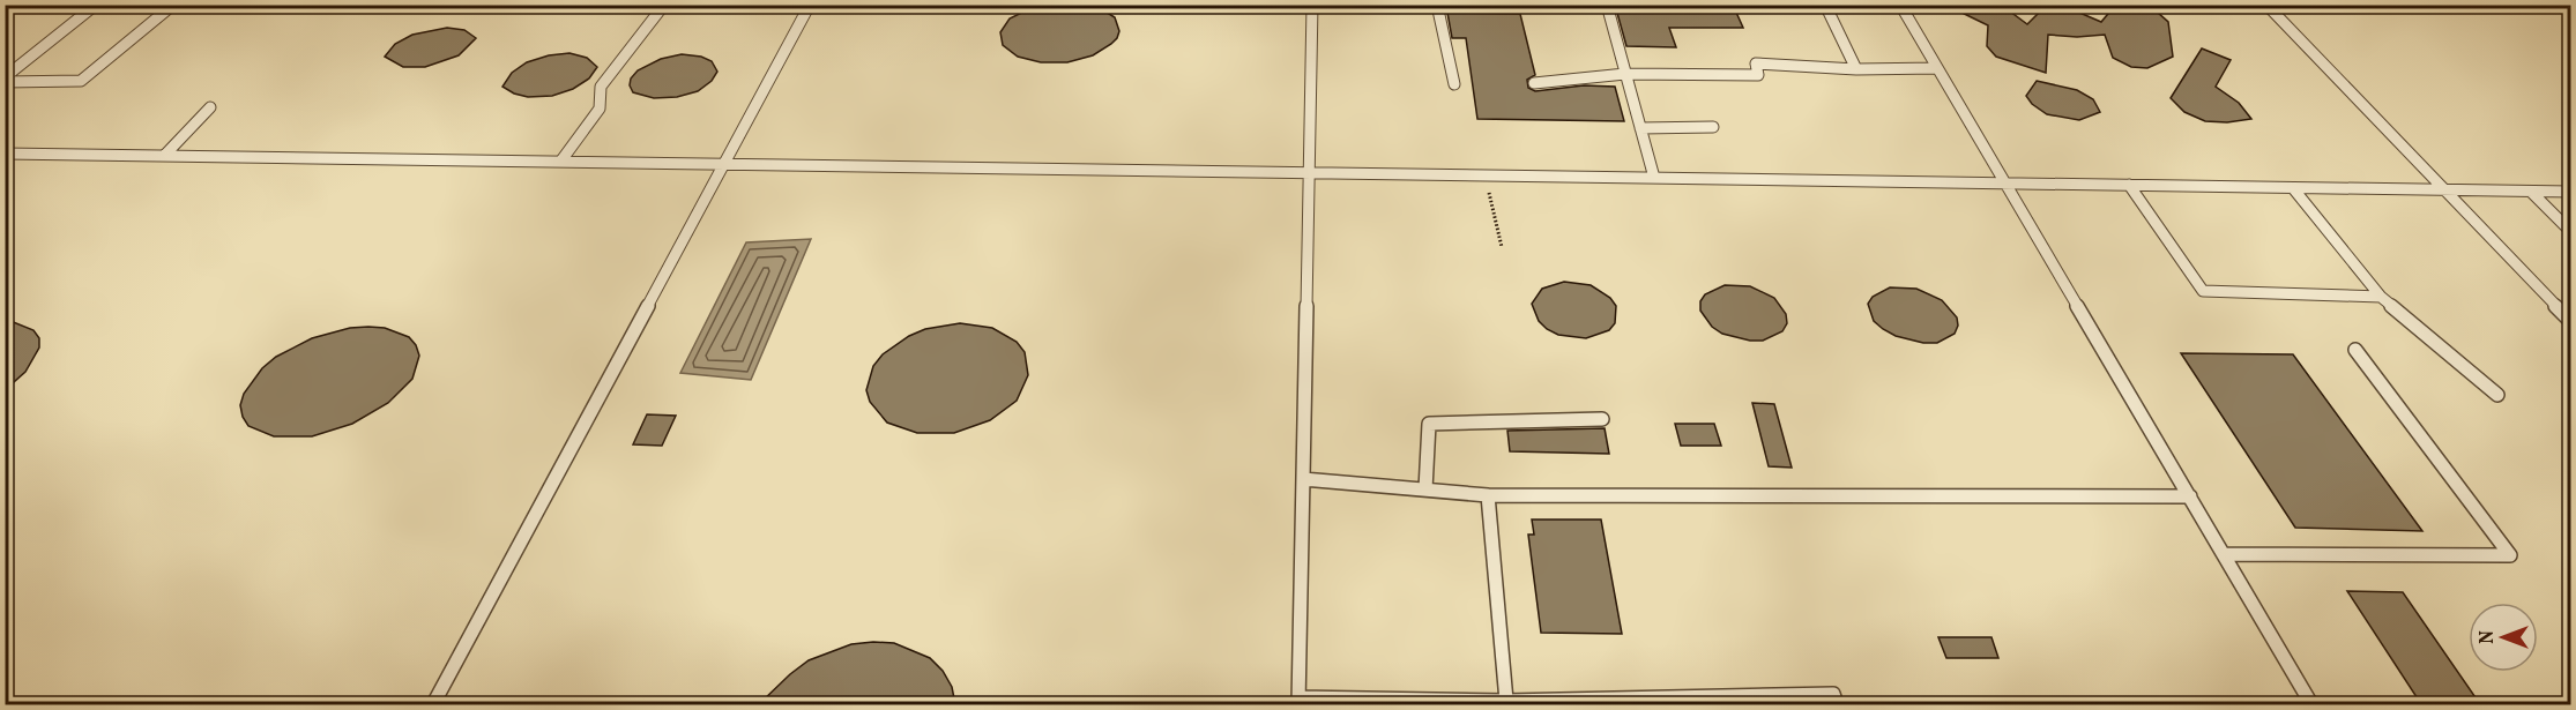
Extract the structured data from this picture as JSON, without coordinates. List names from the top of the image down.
{
  "north": "left"
}
